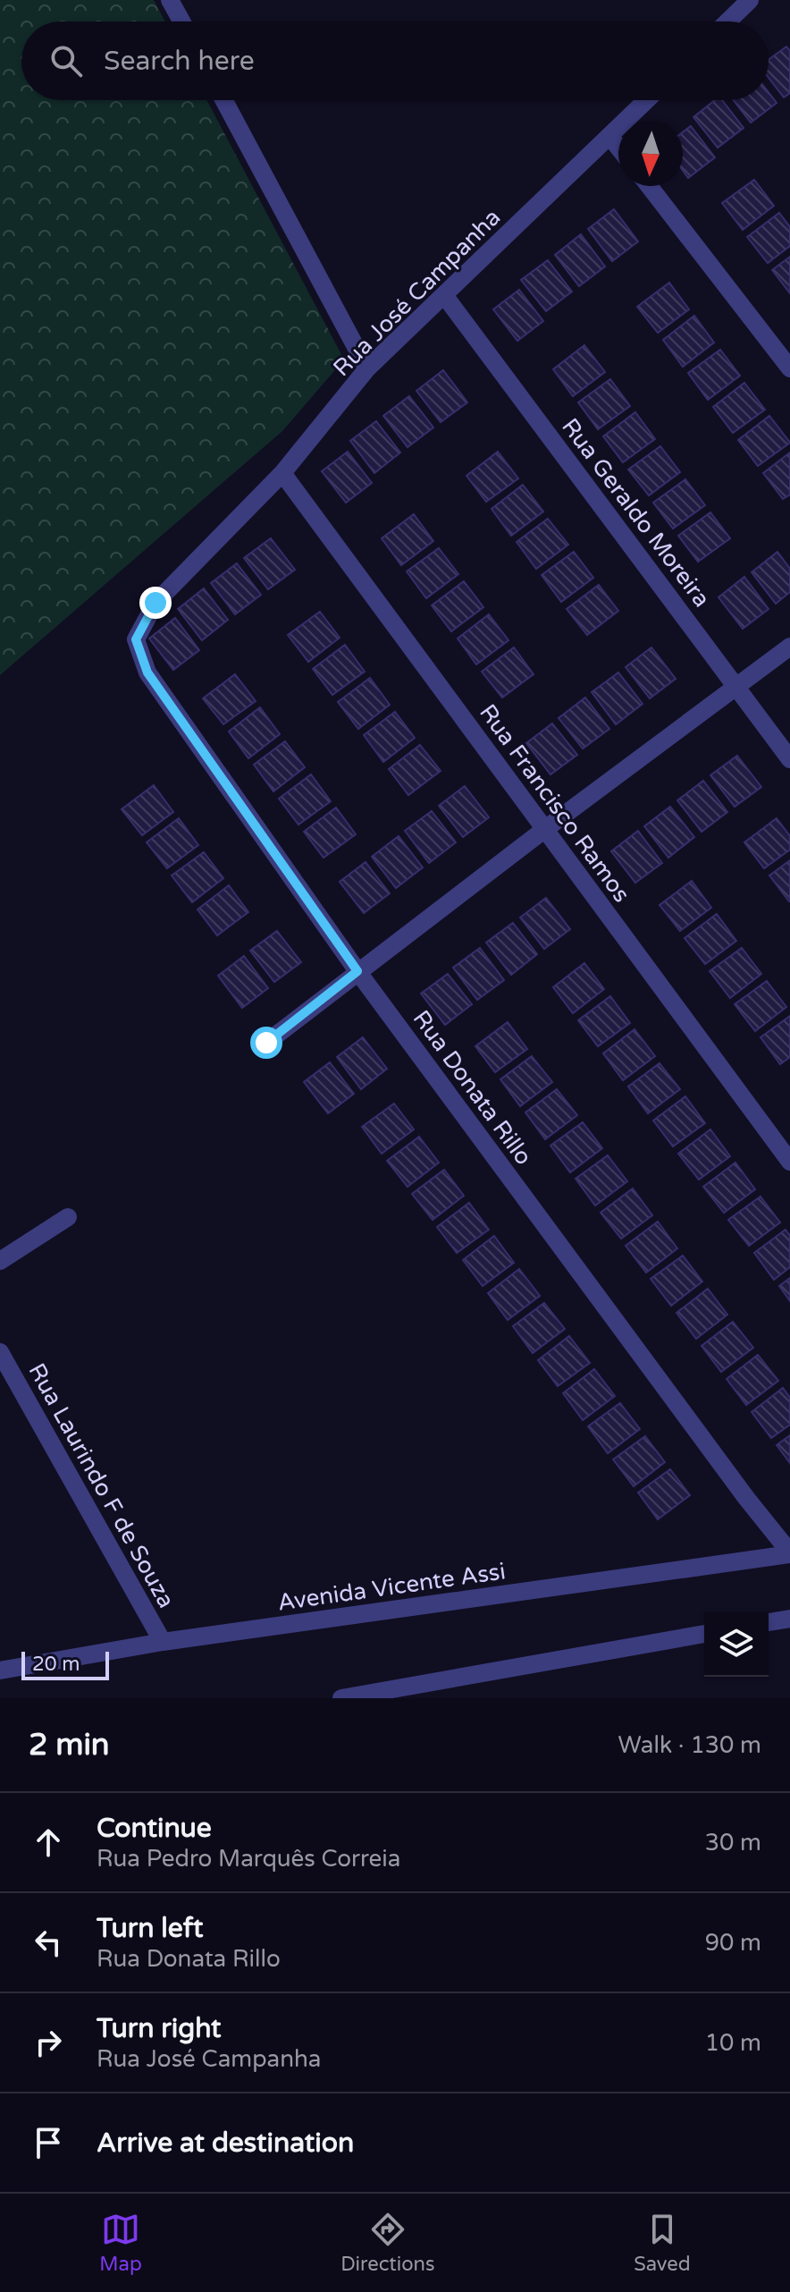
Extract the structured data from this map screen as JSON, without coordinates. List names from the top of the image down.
{
  "streets": {
    "street": [
      "Rua José Campanha",
      "Rua Geraldo Moreira",
      "Rua Francisco Ramos",
      "Rua Donata Rillo",
      "Rua Laurindo F de Souza",
      "Avenida Vicente Assi"
    ]
  },
  "crossings": [
    ["Rua José Campanha", "Rua Geraldo Moreira"],
    ["Rua José Campanha", "Rua Francisco Ramos"],
    ["Rua José Campanha", "Rua Donata Rillo"],
    ["Rua Donata Rillo", "Avenida Vicente Assi"],
    ["Rua Laurindo F de Souza", "Avenida Vicente Assi"]
  ],
  "scale_bar": "20 m",
  "north": "bottom",
  "page": {
    "search": "Search here",
    "scale": "20 m",
    "heading": ["2 min", "Walk · 130 m"],
    "list": [
      ["Continue", "Rua Pedro Marquês Correia", "30 m"],
      ["Turn left", "Rua Donata Rillo", "90 m"],
      ["Turn right", "Rua José Campanha", "10 m"],
      "Arrive at destination"
    ],
    "nav": ["Map", "Directions", "Saved"]
  }
}
